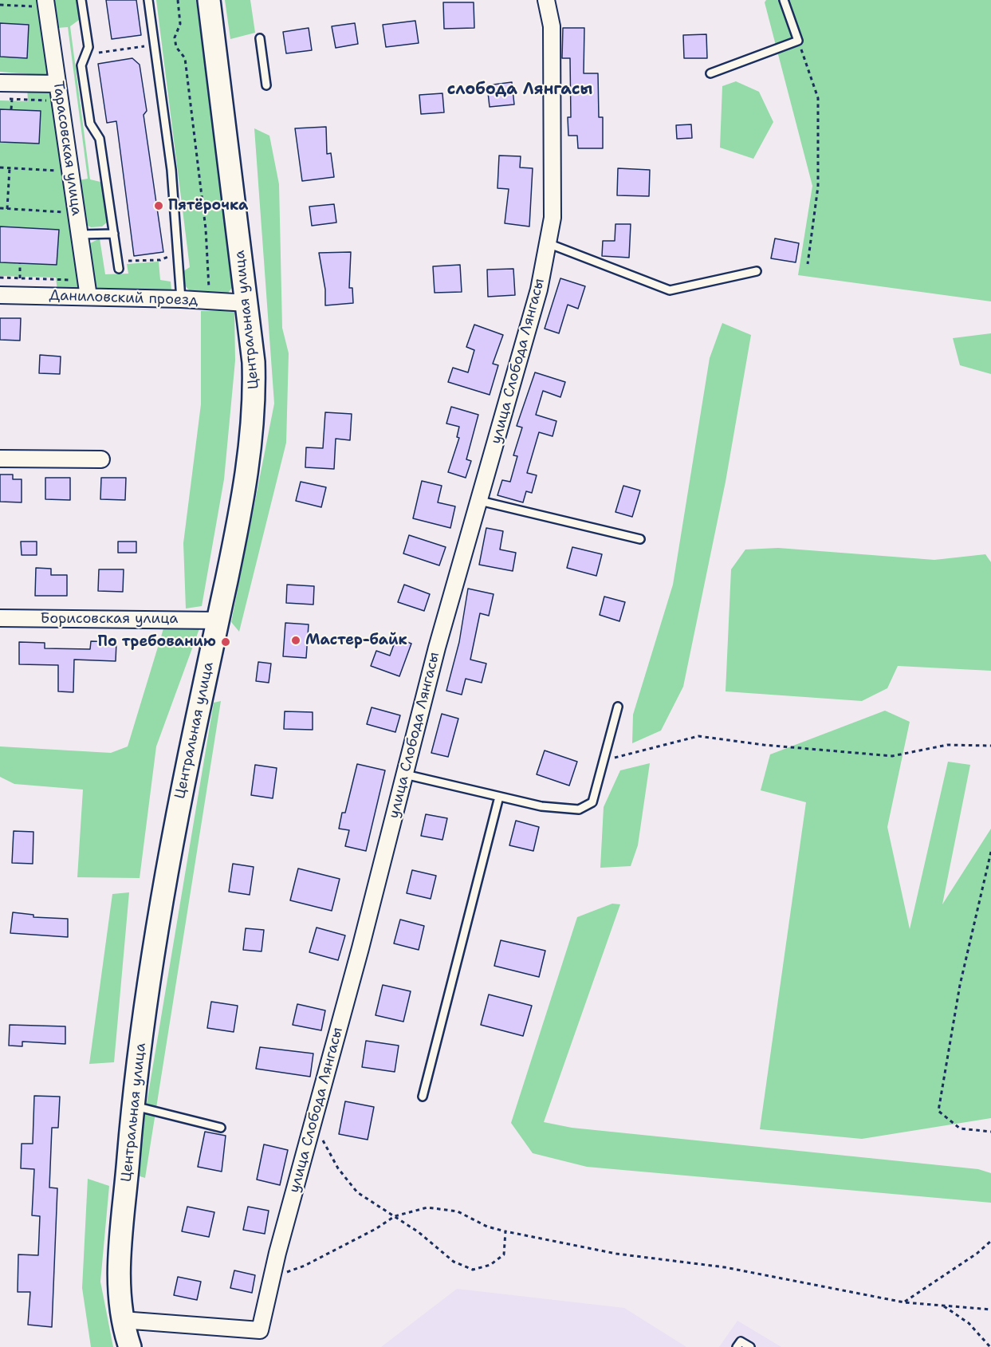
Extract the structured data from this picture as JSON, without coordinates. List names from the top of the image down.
{
  "streets": {
    "street": [
      "Тарасовская улица",
      "Даниловский проезд",
      "Центральная улица",
      "улица Слобода Лянгасы",
      "Борисовская улица"
    ]
  },
  "crossings": [
    ["Тарасовская улица", "Даниловский проезд"],
    ["Даниловский проезд", "Центральная улица"],
    ["Центральная улица", "улица Слобода Лянгасы"],
    ["Центральная улица", "Борисовская улица"]
  ],
  "districts": ["слобода Лянгасы"],
  "places": ["Пятёрочка", "Мастер-байк", "По требованию"]
}
